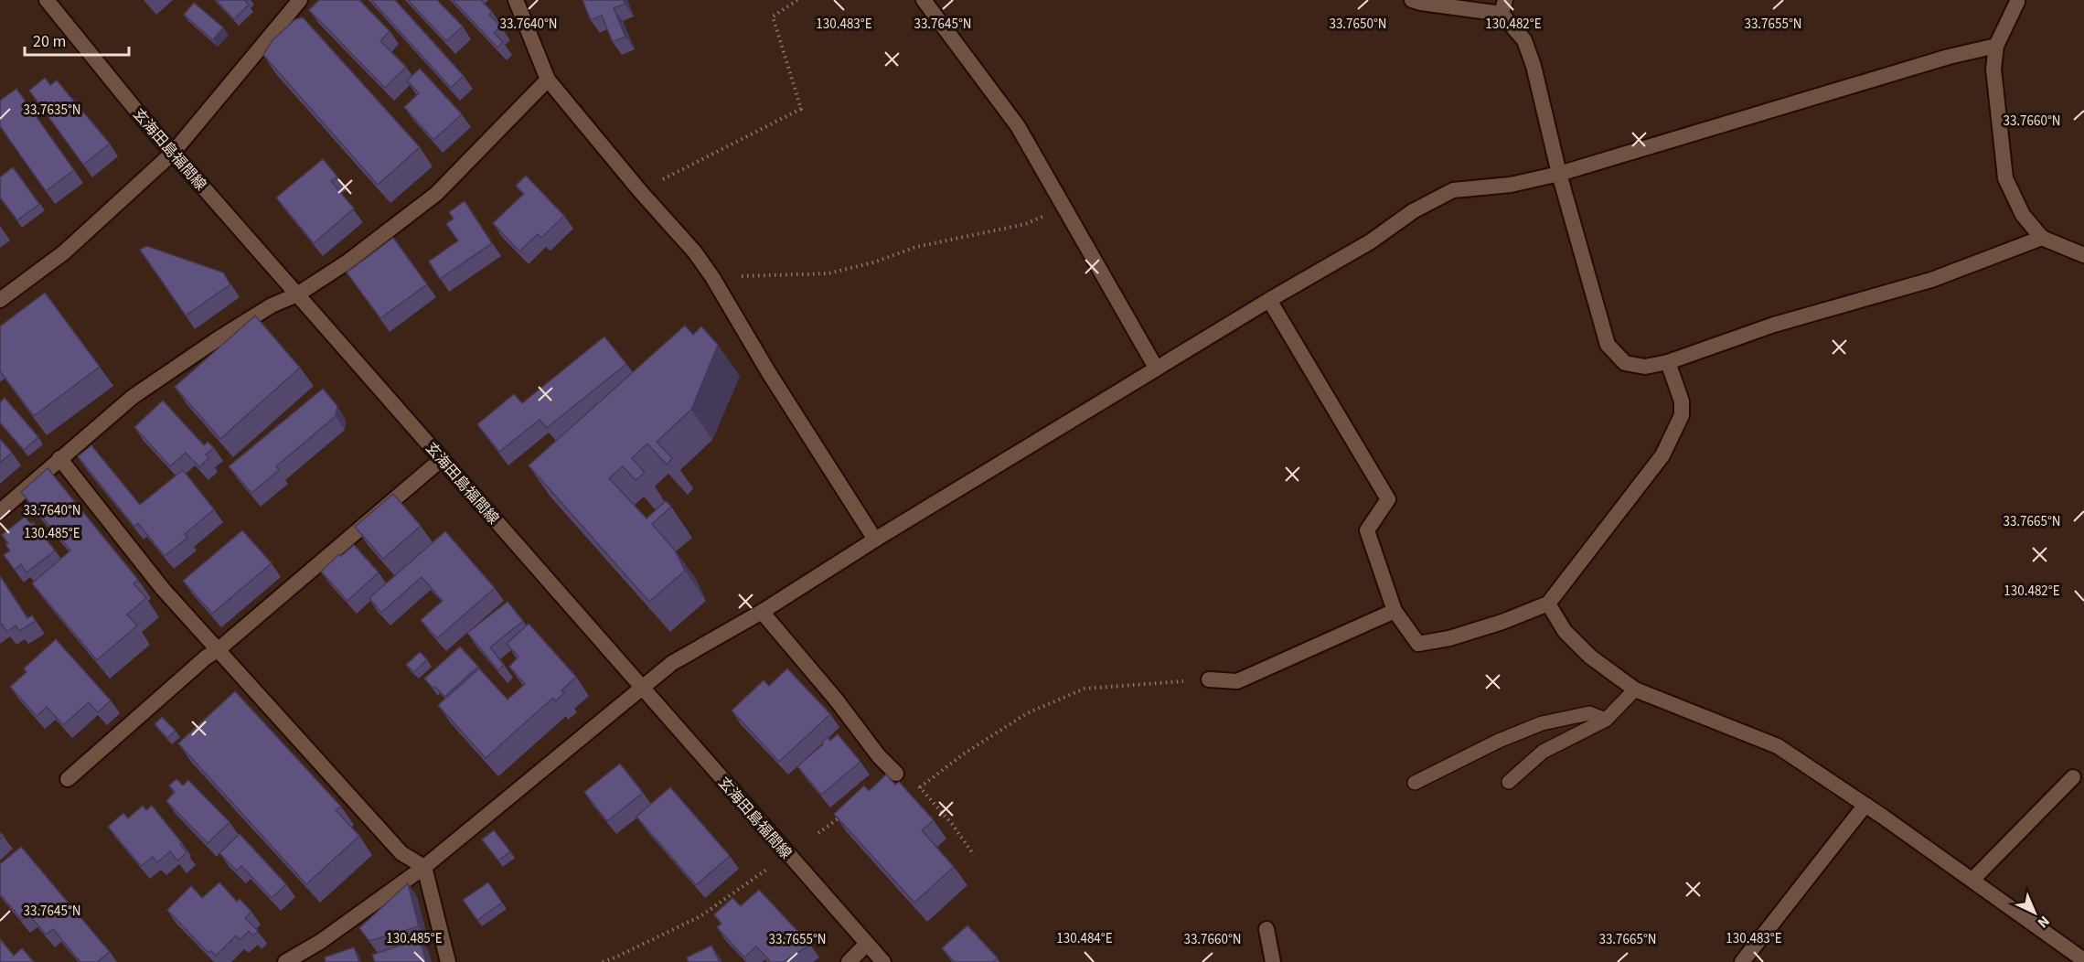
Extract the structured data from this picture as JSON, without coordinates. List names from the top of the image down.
{
  "streets": {
    "street": ["玄海田島福間線"]
  },
  "scale_bar": "20 m",
  "north": "bottom right",
  "coordinates": [
    "33.7640°N",
    "33.7645°N",
    "33.7650°N",
    "33.7655°N",
    "130.483°E",
    "130.482°E",
    "33.7635°N",
    "33.7660°N",
    "33.7665°N",
    "130.485°E",
    "130.484°E"
  ]
}
